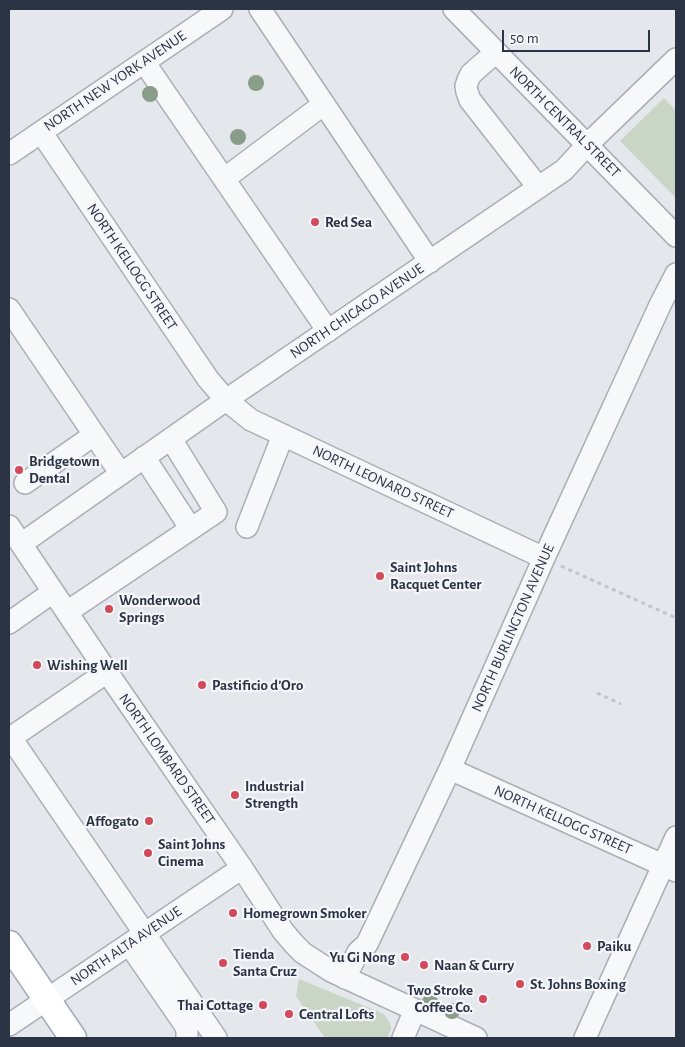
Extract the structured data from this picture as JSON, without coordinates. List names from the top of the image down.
{
  "streets": {
    "street": [
      "NORTH NEW YORK AVENUE",
      "NORTH CENTRAL STREET",
      "NORTH KELLOGG STREET",
      "NORTH CHICAGO AVENUE",
      "NORTH LEONARD STREET",
      "NORTH BURLINGTON AVENUE",
      "NORTH LOMBARD STREET",
      "NORTH ALTA AVENUE"
    ]
  },
  "crossings": [
    ["NORTH NEW YORK AVENUE", "NORTH KELLOGG STREET"],
    ["NORTH CENTRAL STREET", "NORTH CHICAGO AVENUE"],
    ["NORTH KELLOGG STREET", "NORTH CHICAGO AVENUE"],
    ["NORTH KELLOGG STREET", "NORTH LEONARD STREET"],
    ["NORTH KELLOGG STREET", "NORTH BURLINGTON AVENUE"],
    ["NORTH CHICAGO AVENUE", "NORTH LEONARD STREET"],
    ["NORTH CHICAGO AVENUE", "NORTH LOMBARD STREET"],
    ["NORTH LEONARD STREET", "NORTH BURLINGTON AVENUE"],
    ["NORTH BURLINGTON AVENUE", "NORTH LOMBARD STREET"],
    ["NORTH LOMBARD STREET", "NORTH ALTA AVENUE"]
  ],
  "places": [
    "Red Sea",
    "Bridgetown Dental",
    "Saint Johns Racquet Center",
    "Wonderwood Springs",
    "Wishing Well",
    "Pastificio d’Oro",
    "Industrial Strength",
    "Affogato",
    "Saint Johns Cinema",
    "Homegrown Smoker",
    "Paiku",
    "Yu Gi Nong",
    "Tienda Santa Cruz",
    "Naan & Curry",
    "St. Johns Boxing",
    "Two Stroke Coffee Co.",
    "Thai Cottage",
    "Central Lofts"
  ],
  "scale_bar": "50 m"
}
